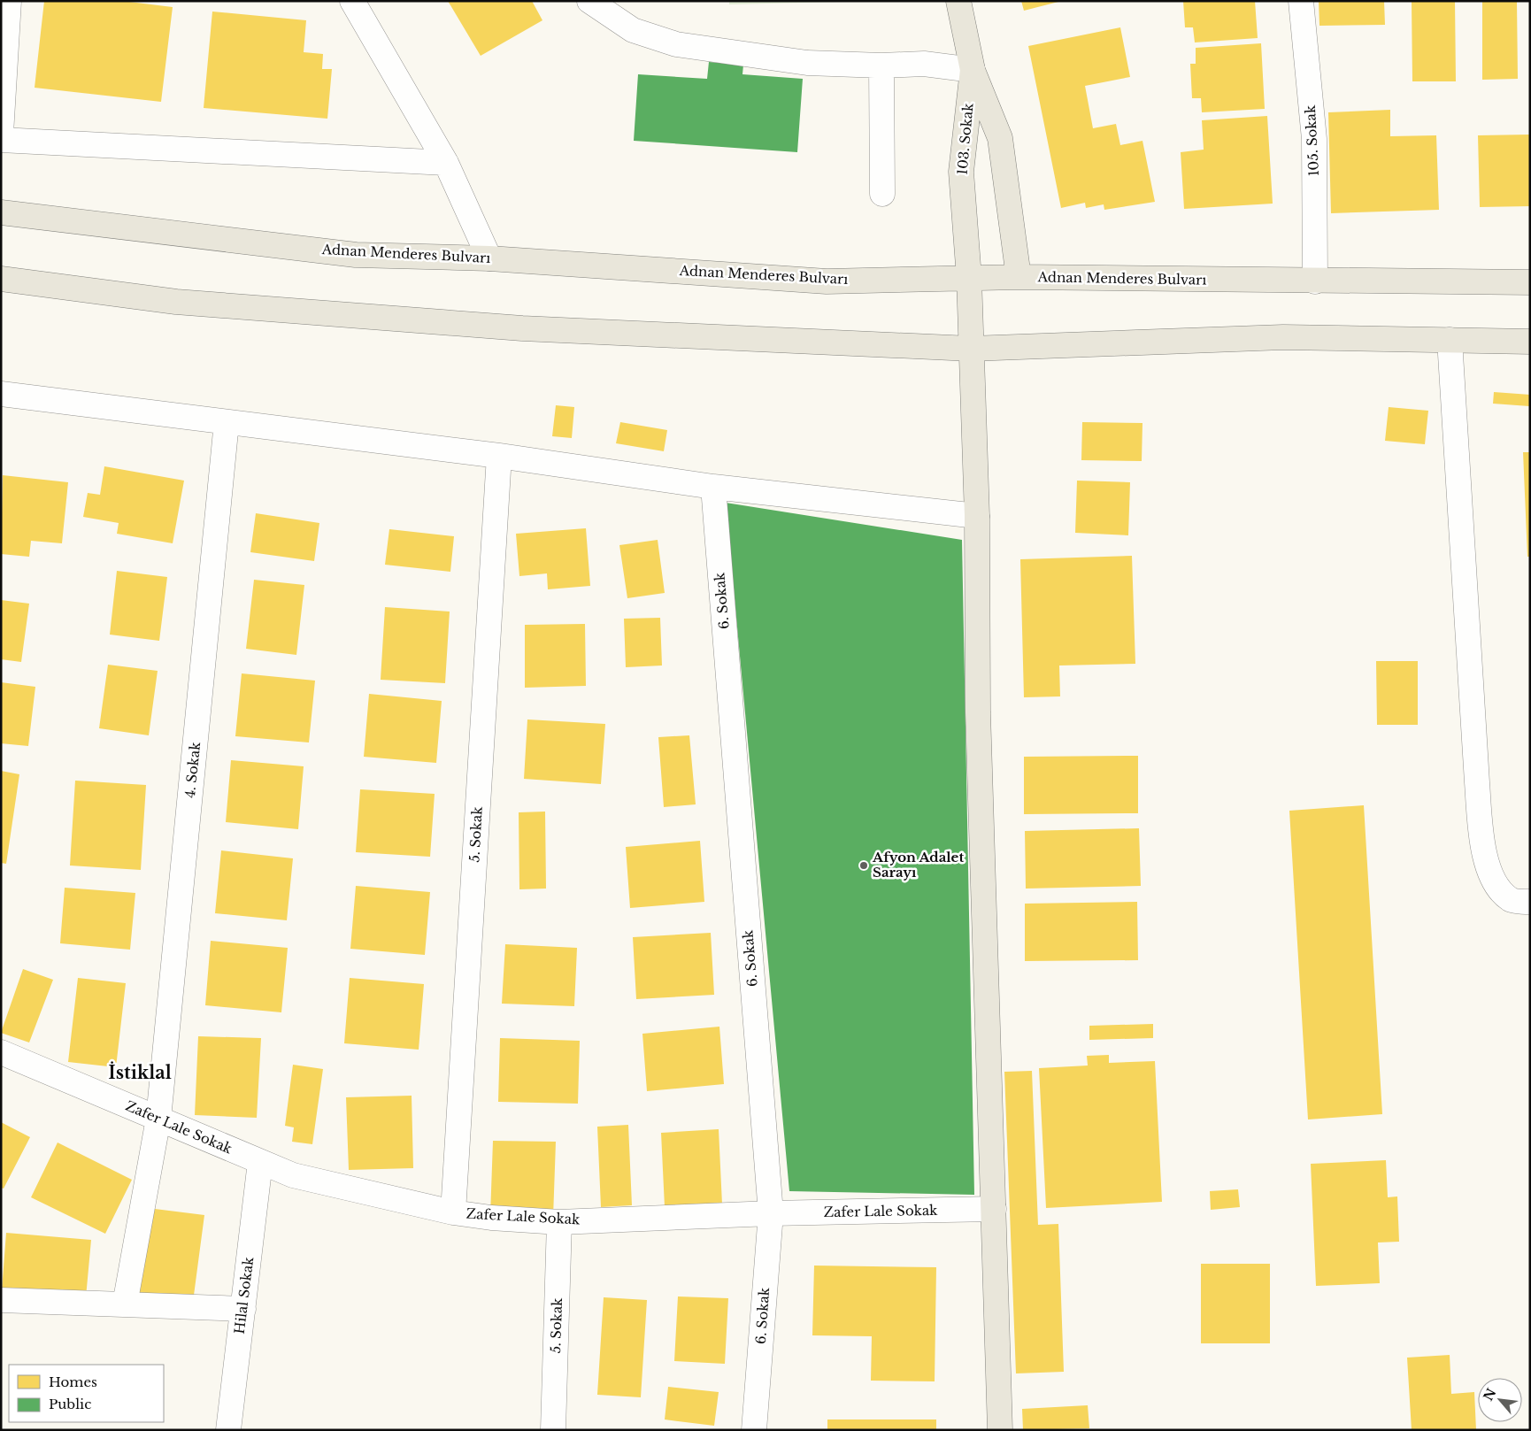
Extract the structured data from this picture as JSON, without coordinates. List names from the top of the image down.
{
  "streets": {
    "main road": ["103. Sokak", "Adnan Menderes Bulvarı"],
    "street": [
      "105. Sokak",
      "6. Sokak",
      "4. Sokak",
      "5. Sokak",
      "Zafer Lale Sokak",
      "Hilal Sokak"
    ]
  },
  "crossings": [
    ["103. Sokak", "Adnan Menderes Bulvarı"],
    ["103. Sokak", "Zafer Lale Sokak"],
    ["105. Sokak", "Adnan Menderes Bulvarı"],
    ["6. Sokak", "Zafer Lale Sokak"],
    ["4. Sokak", "Zafer Lale Sokak"],
    ["5. Sokak", "Zafer Lale Sokak"],
    ["Zafer Lale Sokak", "Hilal Sokak"]
  ],
  "districts": ["İstiklal"],
  "places": ["Afyon Adalet Sarayı"],
  "legend": ["Homes", "Public"],
  "north": "top left"
}
